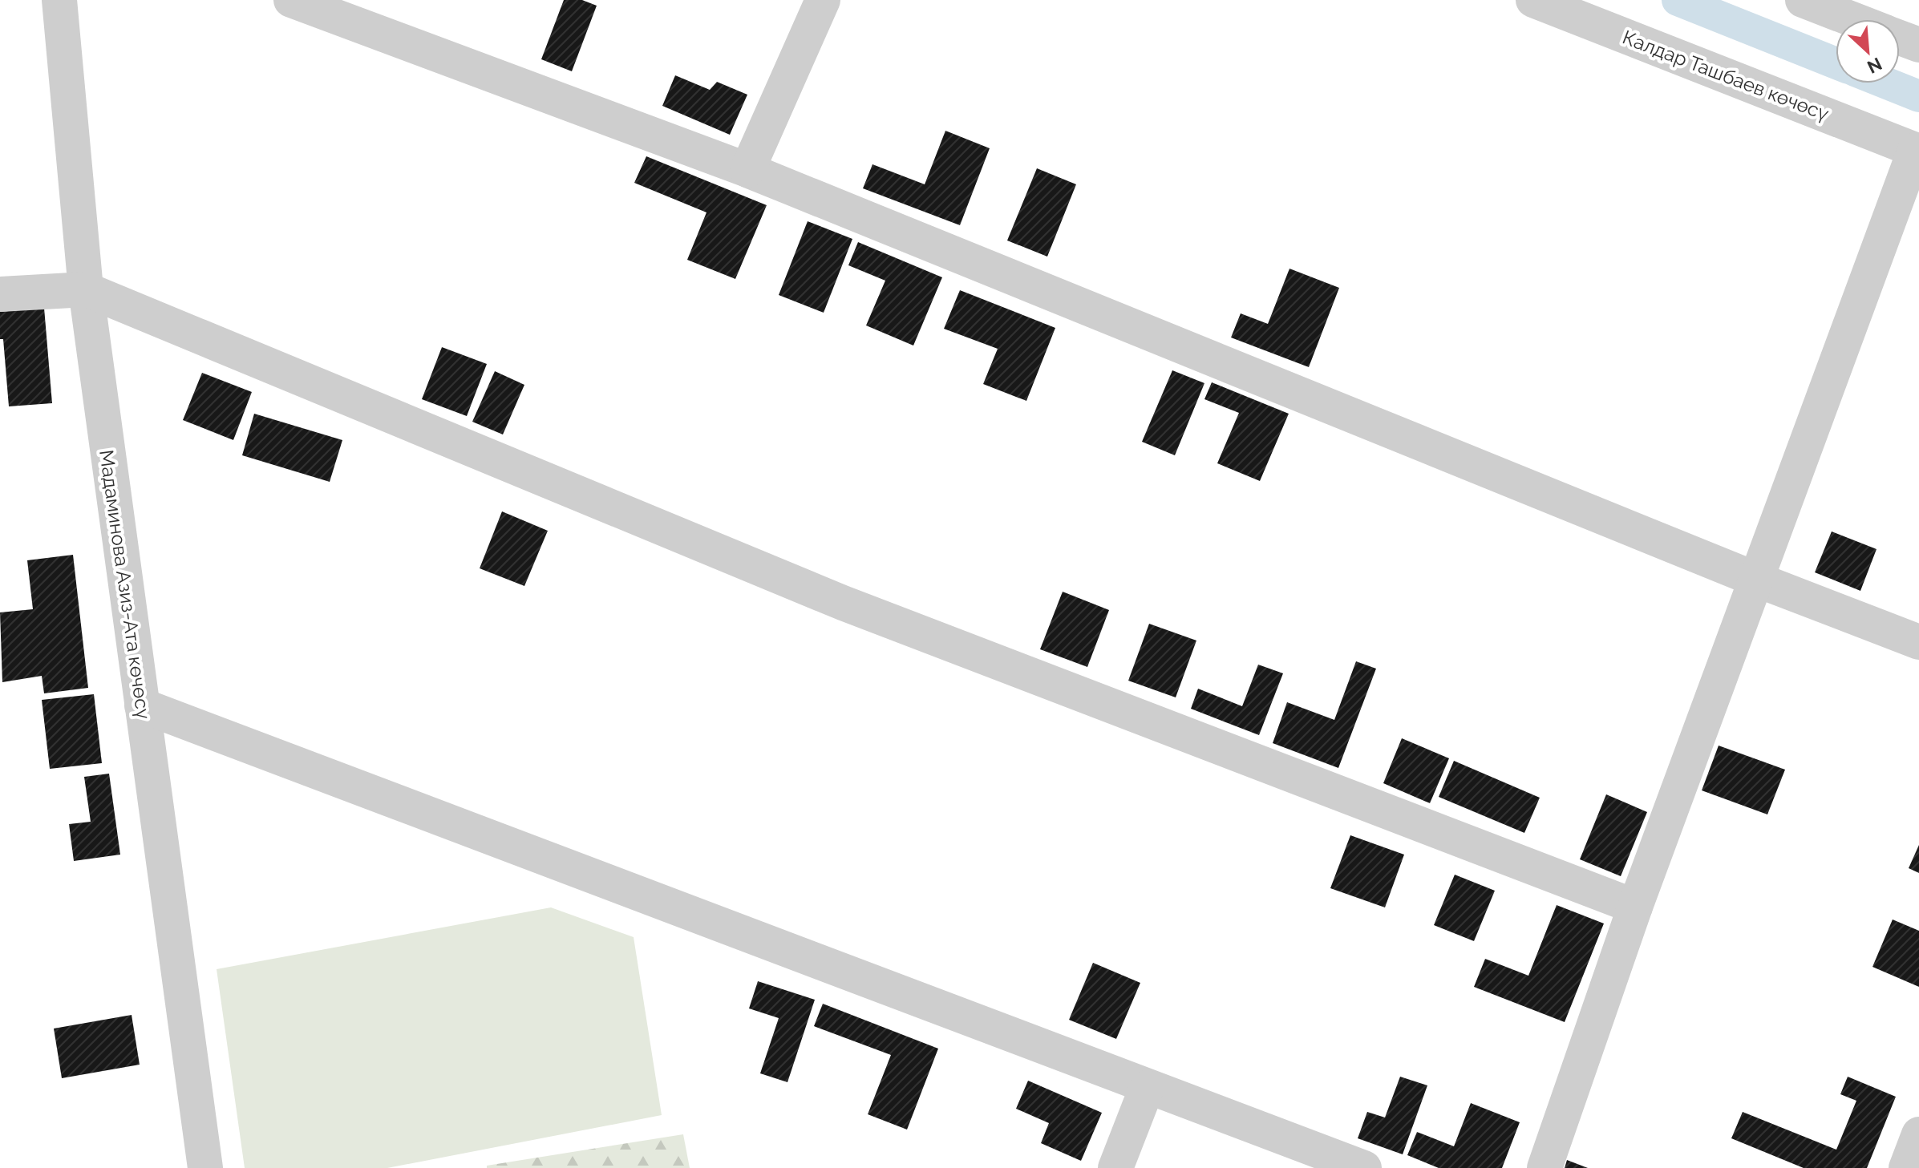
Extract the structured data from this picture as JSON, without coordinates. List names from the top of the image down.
{
  "streets": {
    "street": ["Калдар Ташбаев көчөсү", "Мадаминова Азиз-Ата көчөсү"]
  },
  "north": "bottom right"
}
